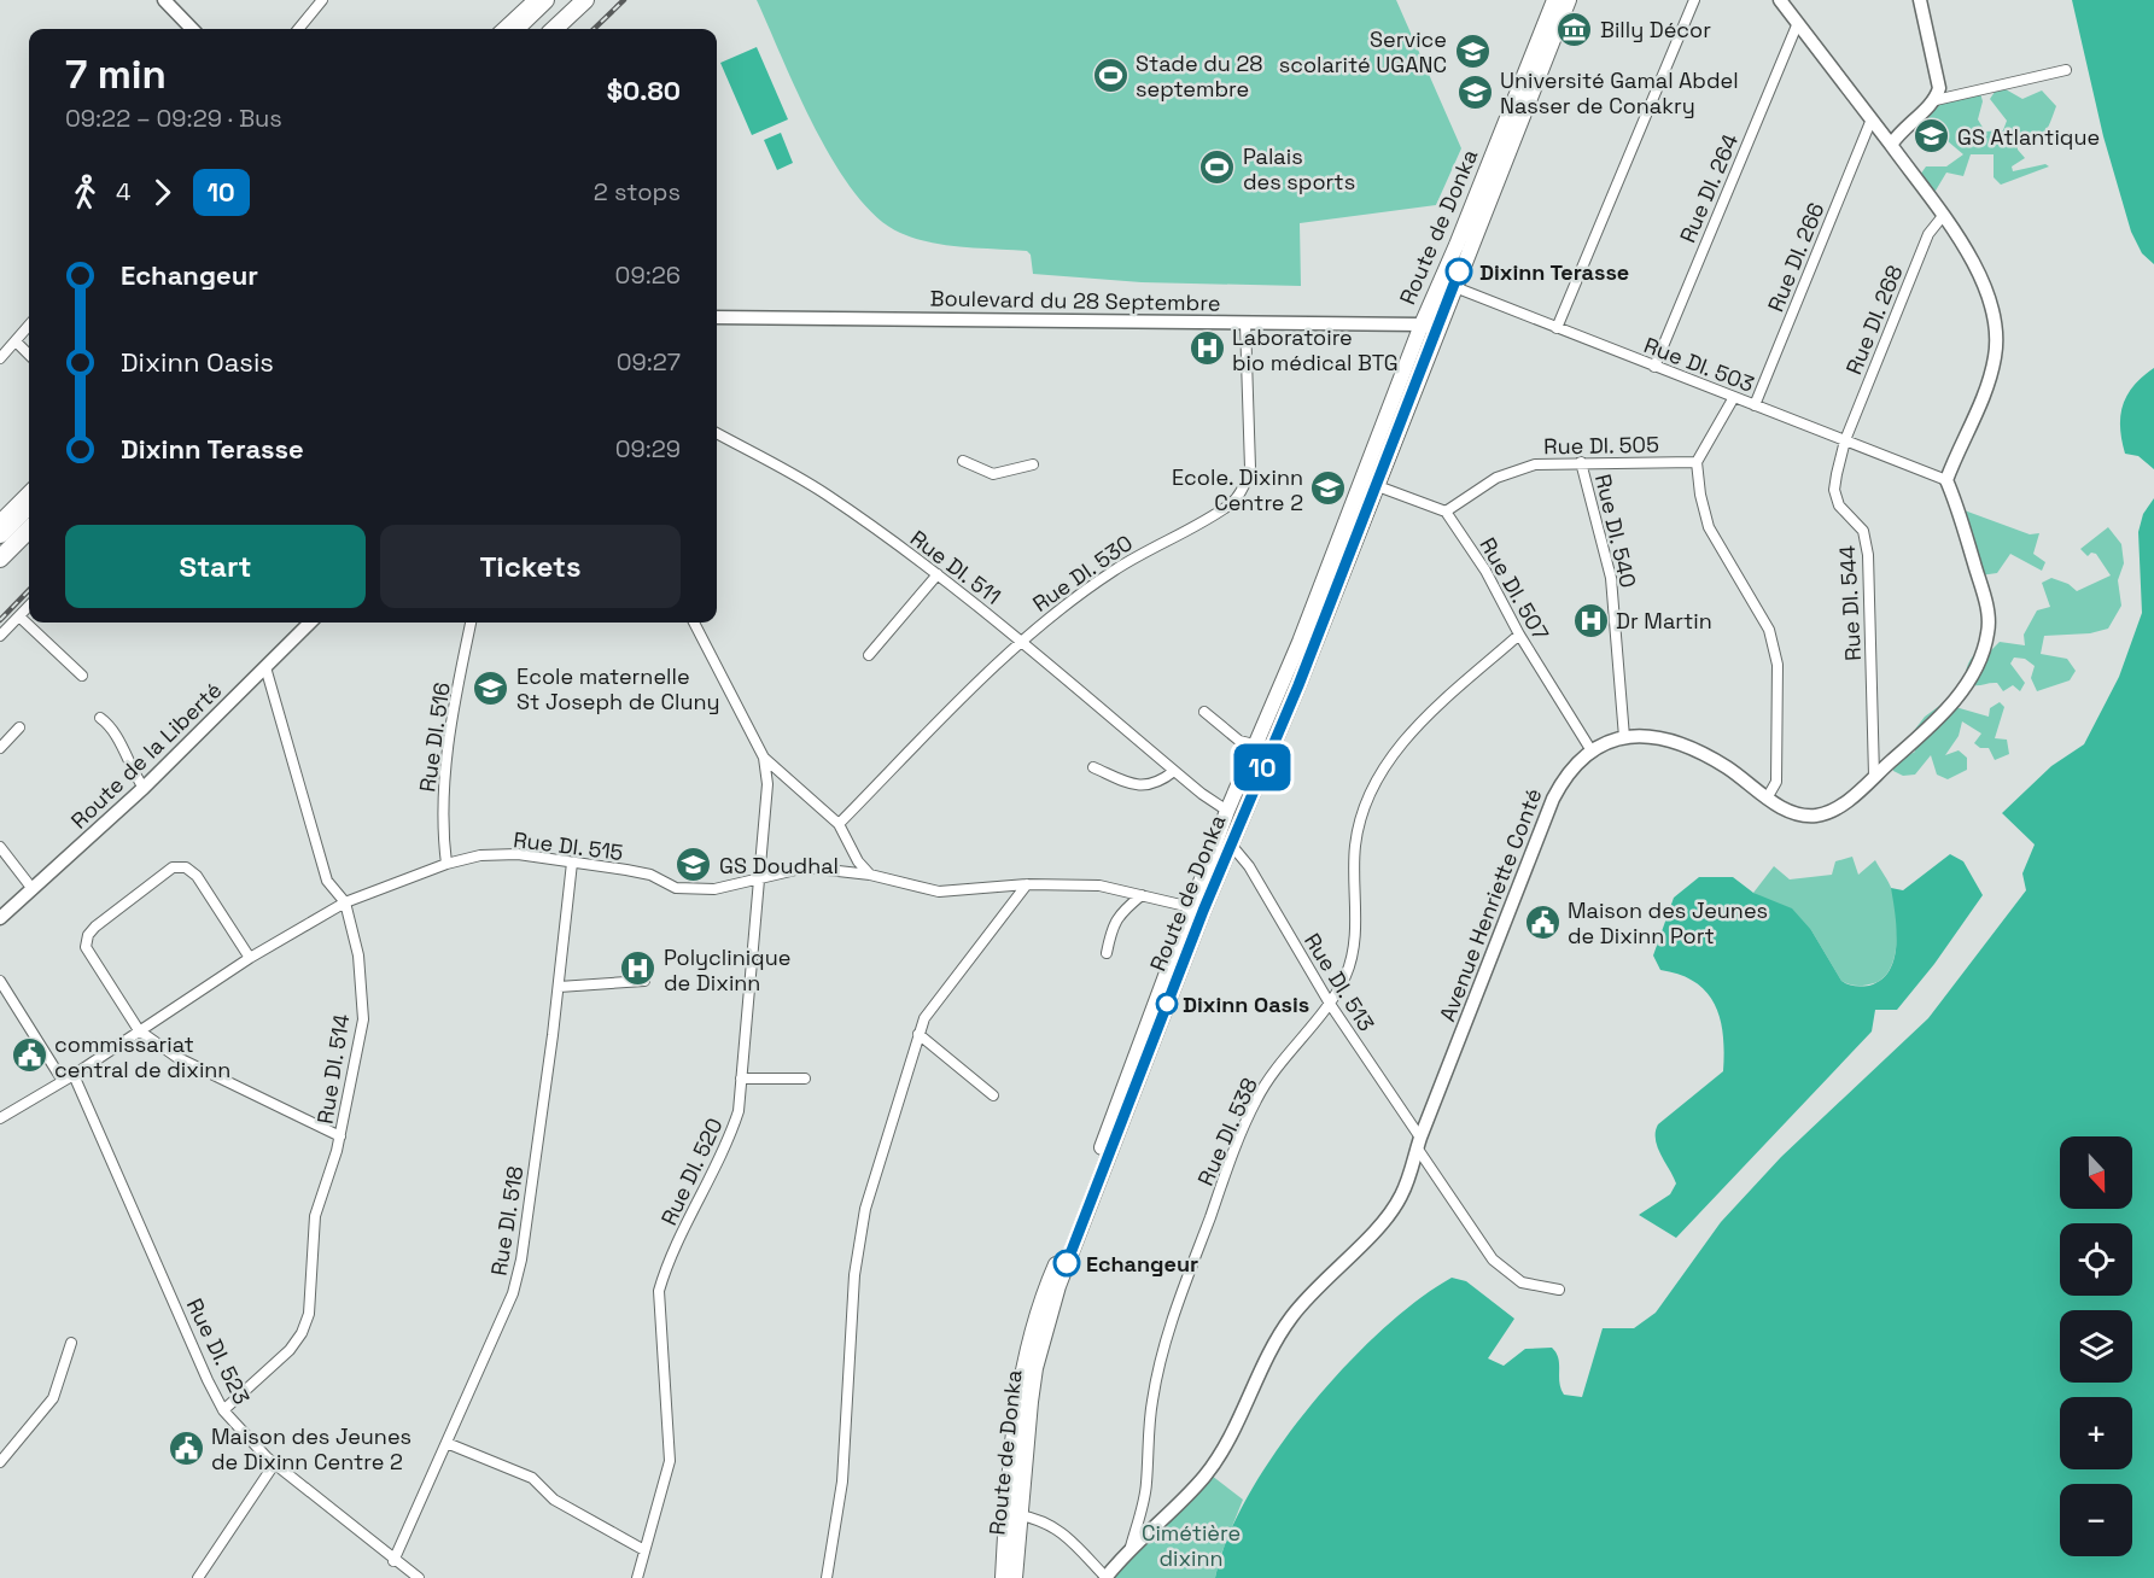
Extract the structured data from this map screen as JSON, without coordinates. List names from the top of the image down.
{
  "streets": {
    "main road": [
      "Route de Donka",
      "Boulevard du 28 Septembre",
      "Route de la Liberté",
      "Avenue Henriette Conté"
    ],
    "street": [
      "Rue DI. 264",
      "Rue DI. 266",
      "Rue DI. 268",
      "Rue DI. 503",
      "Rue DI. 505",
      "Rue DI. 540",
      "Rue DI. 511",
      "Rue DI. 530",
      "Rue DI. 507",
      "Rue DI. 544",
      "Rue DI. 516",
      "Rue DI. 515",
      "Rue DI. 513",
      "Rue DI. 514",
      "Rue DI. 538",
      "Rue DI. 520",
      "Rue DI. 518",
      "Rue DI. 523"
    ]
  },
  "crossings": [
    ["Rue DI. 264", "Rue DI. 503"],
    ["Route de Donka", "Boulevard du 28 Septembre"],
    ["Route de Donka", "Rue DI. 503"],
    ["Route de Donka", "Rue DI. 511"],
    ["Route de Donka", "Rue DI. 515"],
    ["Route de Donka", "Rue DI. 513"],
    ["Rue DI. 266", "Rue DI. 503"],
    ["Boulevard du 28 Septembre", "Rue DI. 530"],
    ["Rue DI. 268", "Rue DI. 503"],
    ["Rue DI. 268", "Rue DI. 544"],
    ["Rue DI. 503", "Rue DI. 544"],
    ["Rue DI. 503", "Avenue Henriette Conté"],
    ["Rue DI. 505", "Rue DI. 540"],
    ["Rue DI. 505", "Rue DI. 507"],
    ["Rue DI. 540", "Avenue Henriette Conté"],
    ["Rue DI. 511", "Rue DI. 530"],
    ["Rue DI. 507", "Avenue Henriette Conté"],
    ["Rue DI. 507", "Rue DI. 538"],
    ["Rue DI. 544", "Avenue Henriette Conté"],
    ["Rue DI. 516", "Rue DI. 515"],
    ["Route de la Liberté", "Rue DI. 514"],
    ["Rue DI. 515", "Rue DI. 514"],
    ["Rue DI. 515", "Rue DI. 520"],
    ["Rue DI. 515", "Rue DI. 518"],
    ["Rue DI. 515", "Rue DI. 523"],
    ["Avenue Henriette Conté", "Rue DI. 513"],
    ["Avenue Henriette Conté", "Rue DI. 538"],
    ["Rue DI. 513", "Rue DI. 538"],
    ["Rue DI. 514", "Rue DI. 523"],
    ["Rue DI. 518", "Rue DI. 523"]
  ],
  "parks": ["Cimétière dixinn"],
  "places": {
    "museum": ["Billy Décor"],
    "school or university": [
      "Service scolarité UGANC",
      "Université Gamal Abdel Nasser de Conakry",
      "GS Atlantique",
      "Ecole. Dixinn Centre 2",
      "Ecole maternelle St Joseph de Cluny",
      "GS Doudhal"
    ],
    "sports": ["Stade du 28 septembre", "Palais des sports"],
    "other": ["Dixinn Terasse", "Dixinn Oasis", "Echangeur"],
    "hospital": ["Laboratoire bio médical BTG", "Dr Martin", "Polyclinique de Dixinn"],
    "public building": ["Maison des Jeunes de Dixinn Port", "commissariat central de dixinn", "Maison des Jeunes de Dixinn Centre 2"]
  },
  "lines": ["bus line 10"],
  "north": "bottom",
  "page": {
    "on_map": "10",
    "heading": ["7 min", "09:22 – 09:29 · Bus", "$0.80"],
    "legs": ["4", "10", "2 stops"],
    "list": [
      {
        "name": "Echangeur",
        "value": "09:26"
      },
      {
        "name": "Dixinn Oasis",
        "value": "09:27"
      },
      {
        "name": "Dixinn Terasse",
        "value": "09:29"
      }
    ],
    "buttons": ["Start", "Tickets"],
    "map_buttons": ["+", "−"]
  }
}
